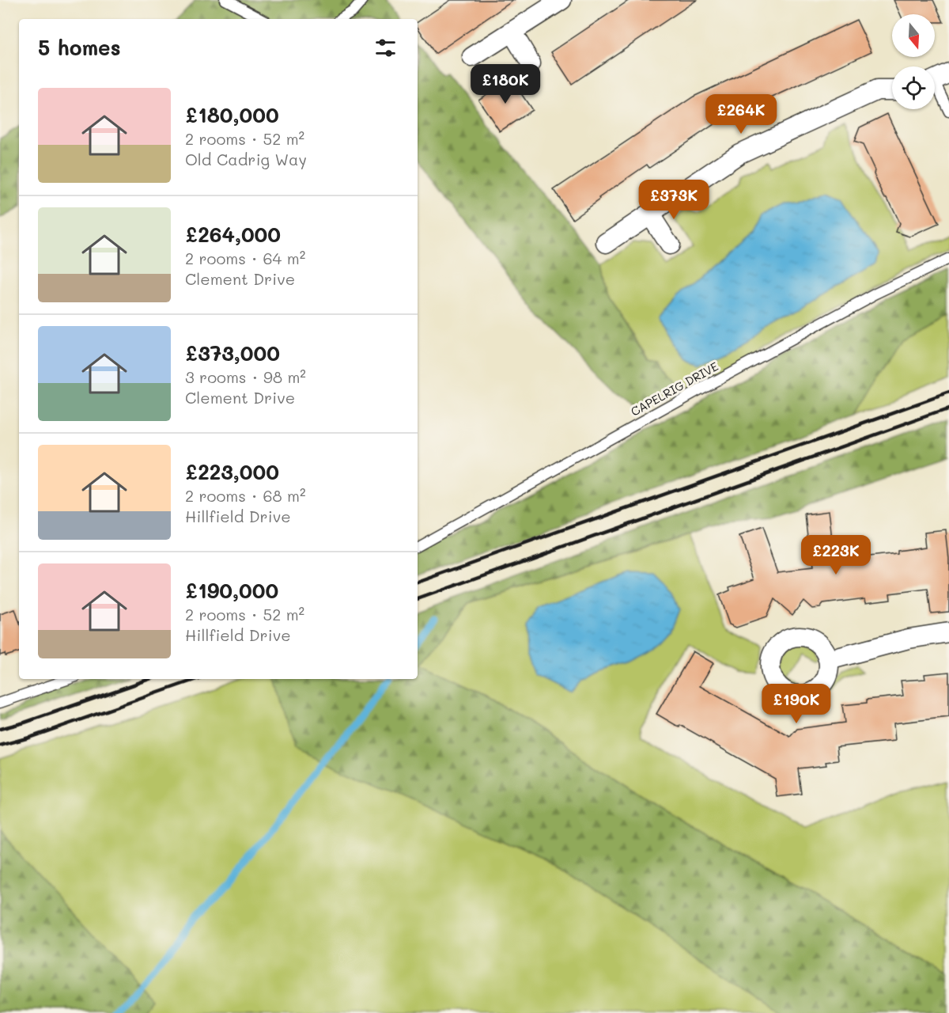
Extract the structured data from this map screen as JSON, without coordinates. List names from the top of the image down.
{
  "streets": {
    "lane": ["CAPELRIG DRIVE"]
  },
  "north": "bottom",
  "page": {
    "heading": "5 homes",
    "price": [
      "£180K",
      "£264K",
      "£373K",
      "£223K",
      "£190K"
    ],
    "list": [
      {
        "name": "£180,000",
        "note": "2 rooms · 52 m² · Old Cadrig Way"
      },
      {
        "name": "£264,000",
        "note": "2 rooms · 64 m² · Clement Drive"
      },
      {
        "name": "£373,000",
        "note": "3 rooms · 98 m² · Clement Drive"
      },
      {
        "name": "£223,000",
        "note": "2 rooms · 68 m² · Hillfield Drive"
      },
      {
        "name": "£190,000",
        "note": "2 rooms · 52 m² · Hillfield Drive"
      }
    ]
  }
}
